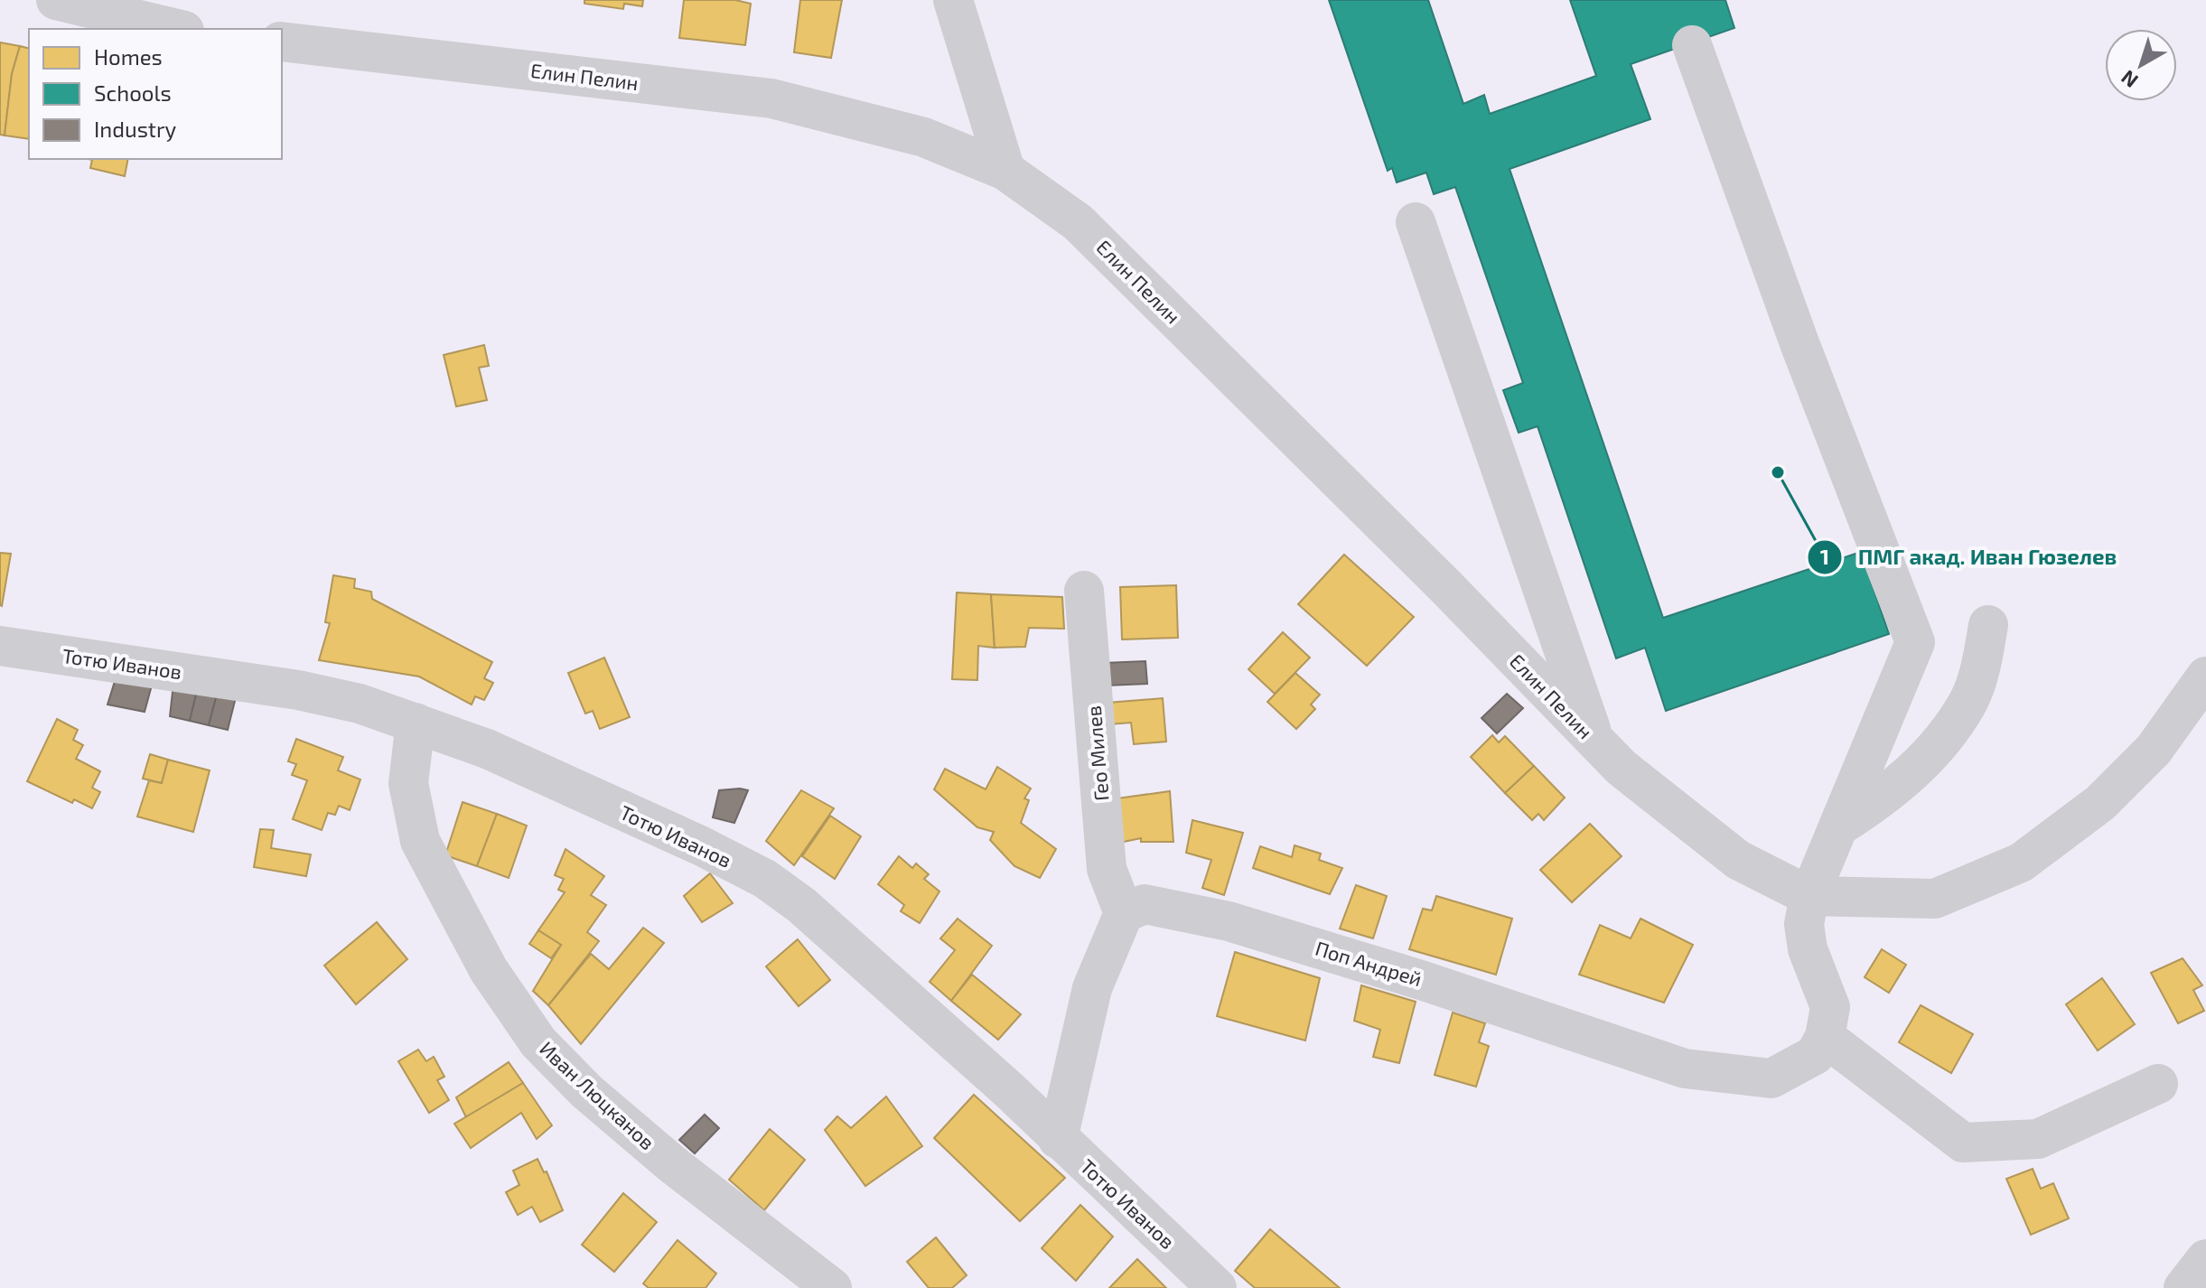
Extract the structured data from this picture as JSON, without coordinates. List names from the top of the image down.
{
  "streets": {
    "street": [
      "Елин Пелин",
      "Тотю Иванов",
      "Гео Милев",
      "Поп Андрей",
      "Иван Люцканов"
    ]
  },
  "crossings": [
    ["Тотю Иванов", "Иван Люцканов"],
    ["Гео Милев", "Поп Андрей"]
  ],
  "places": ["ПМГ акад. Иван Гюзелев"],
  "legend": ["Homes", "Schools", "Industry"],
  "north": "bottom left"
}
